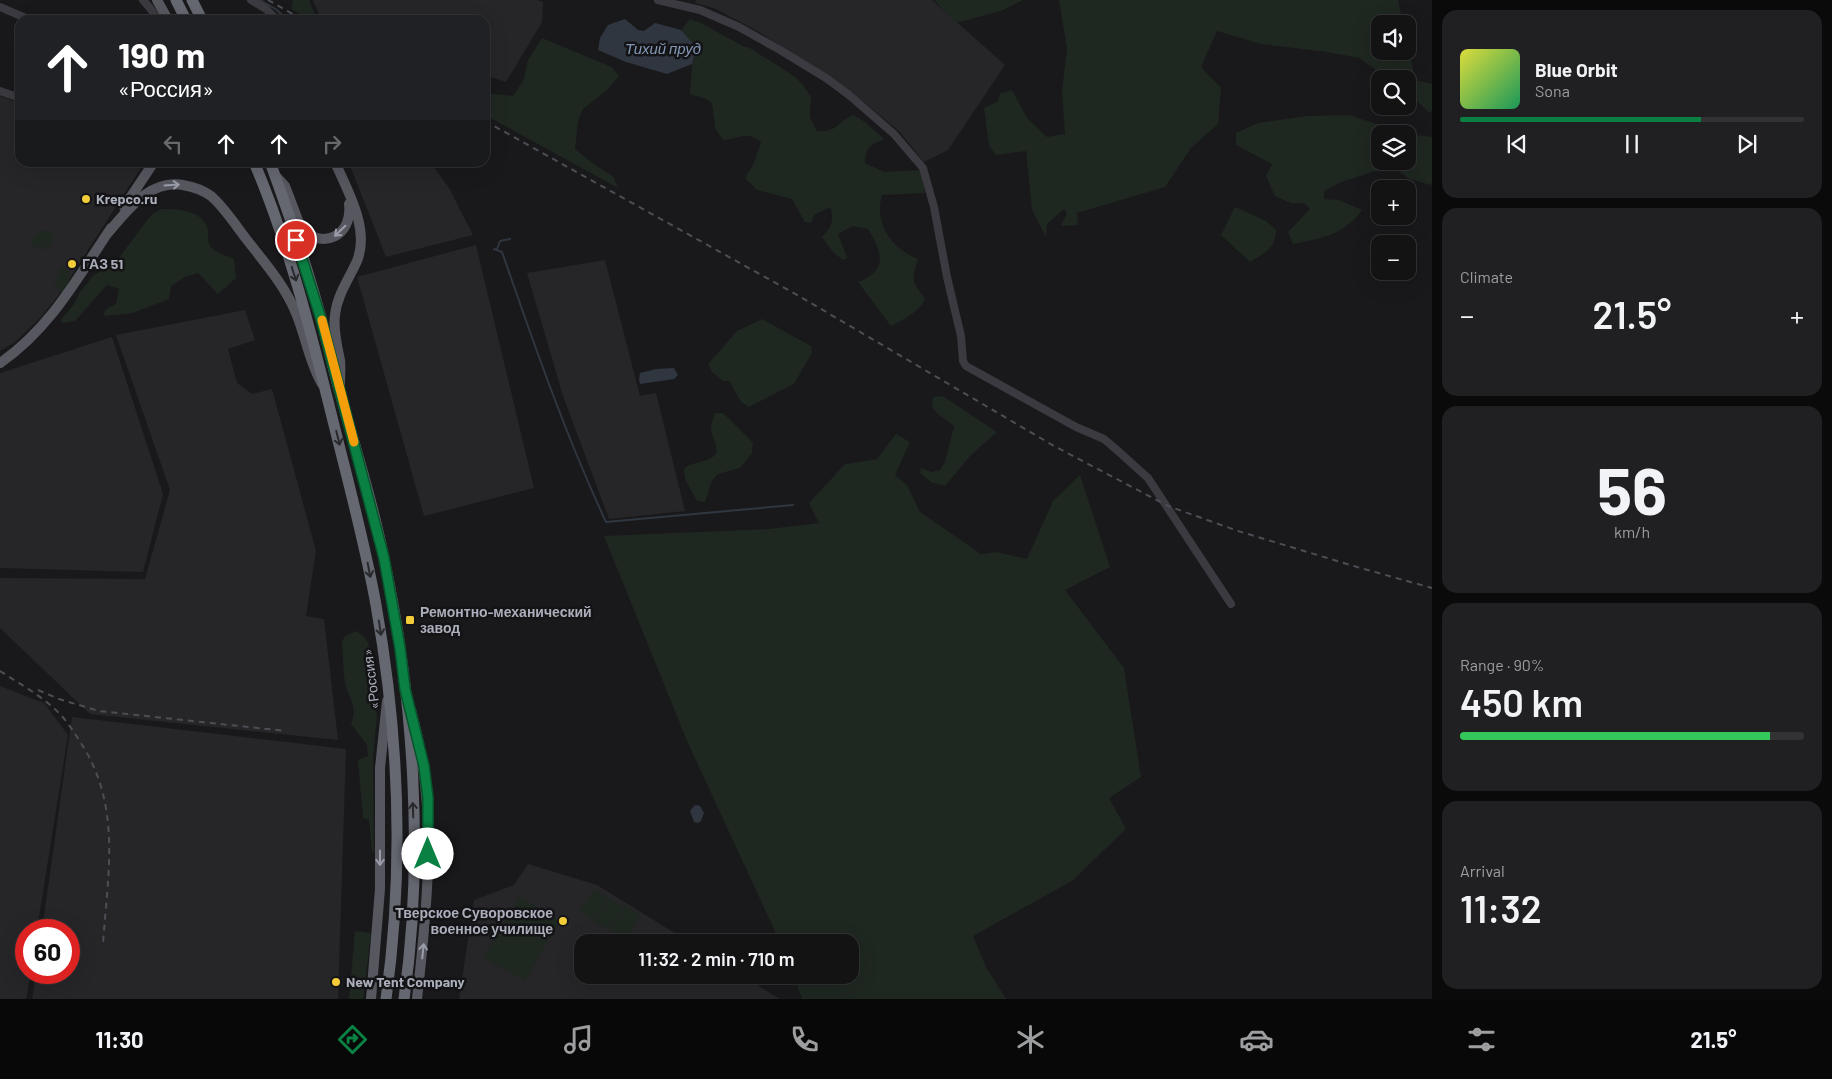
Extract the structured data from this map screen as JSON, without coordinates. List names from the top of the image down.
{
  "streets": {
    "highway": ["«Россия»"]
  },
  "water": ["Тихий пруд"],
  "places": {
    "other": [
      "Krepco.ru",
      "ГАЗ 51",
      "Тверское Суворовское военное училище",
      "New Tent Company"
    ],
    "transit": ["Ремонтно-механический завод"]
  },
  "page": {
    "map_buttons": ["+", "−"],
    "turn": ["190 m", "«Россия»"],
    "song": ["Blue Orbit", "Sona"],
    "tile": [
      "Climate",
      ["56", "km/h"],
      ["Range · 90%", "450 km"],
      ["Arrival", "11:32"]
    ],
    "heat": ["−", "21.5°", "+"],
    "limit": "60",
    "trip": "11:32 · 2 min · 710 m",
    "tabs": ["11:30", "21.5°"]
  }
}
